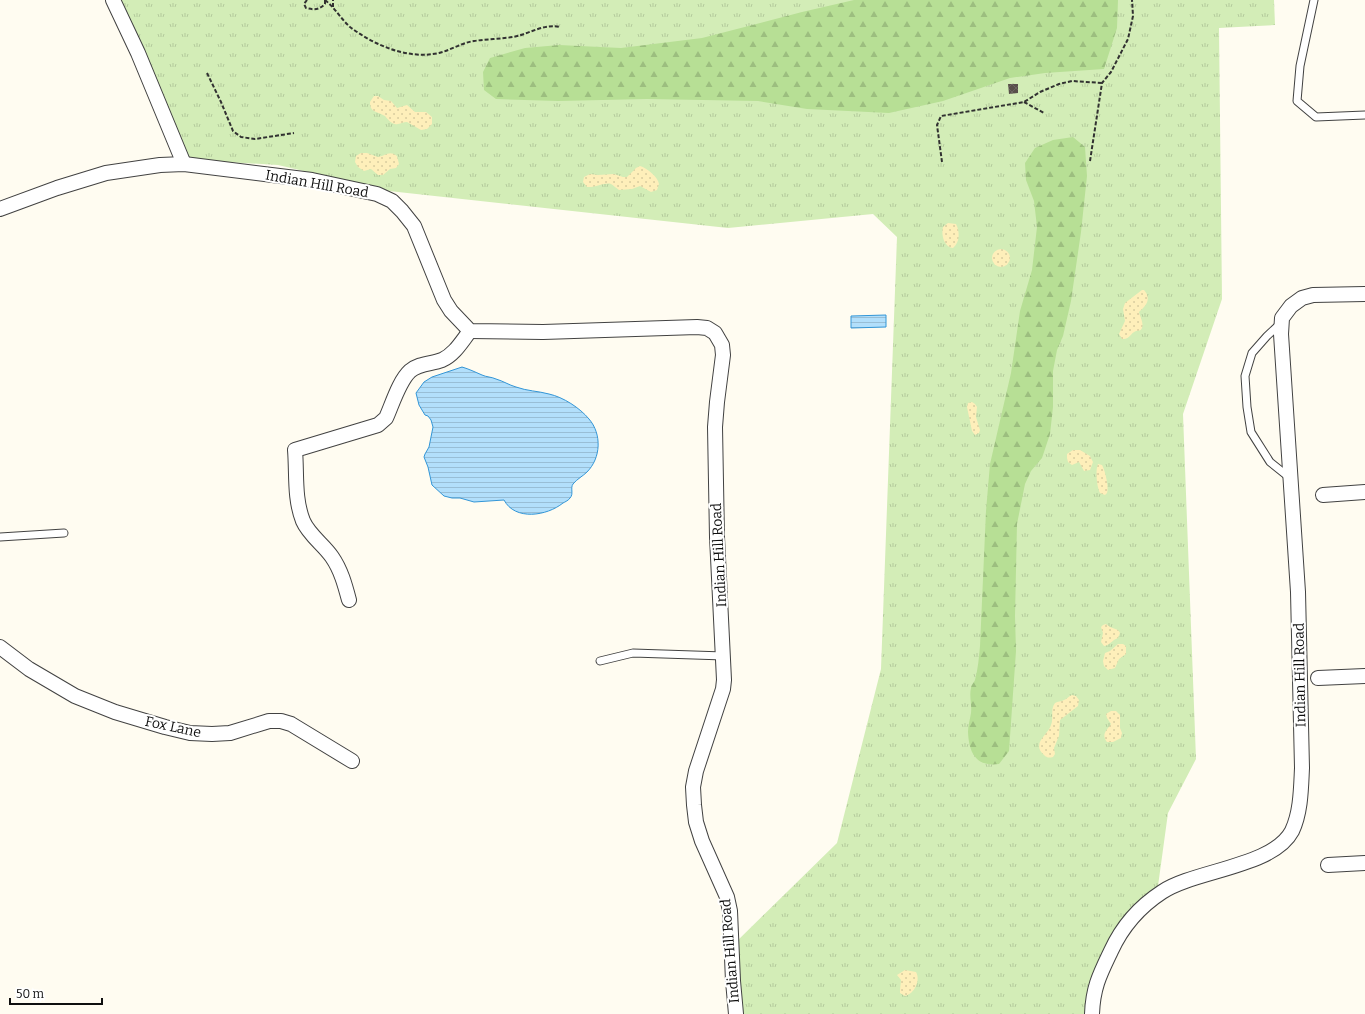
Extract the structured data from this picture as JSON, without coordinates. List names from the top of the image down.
{
  "streets": {
    "street": ["Indian Hill Road", "Fox Lane"]
  },
  "scale_bar": "50 m"
}
